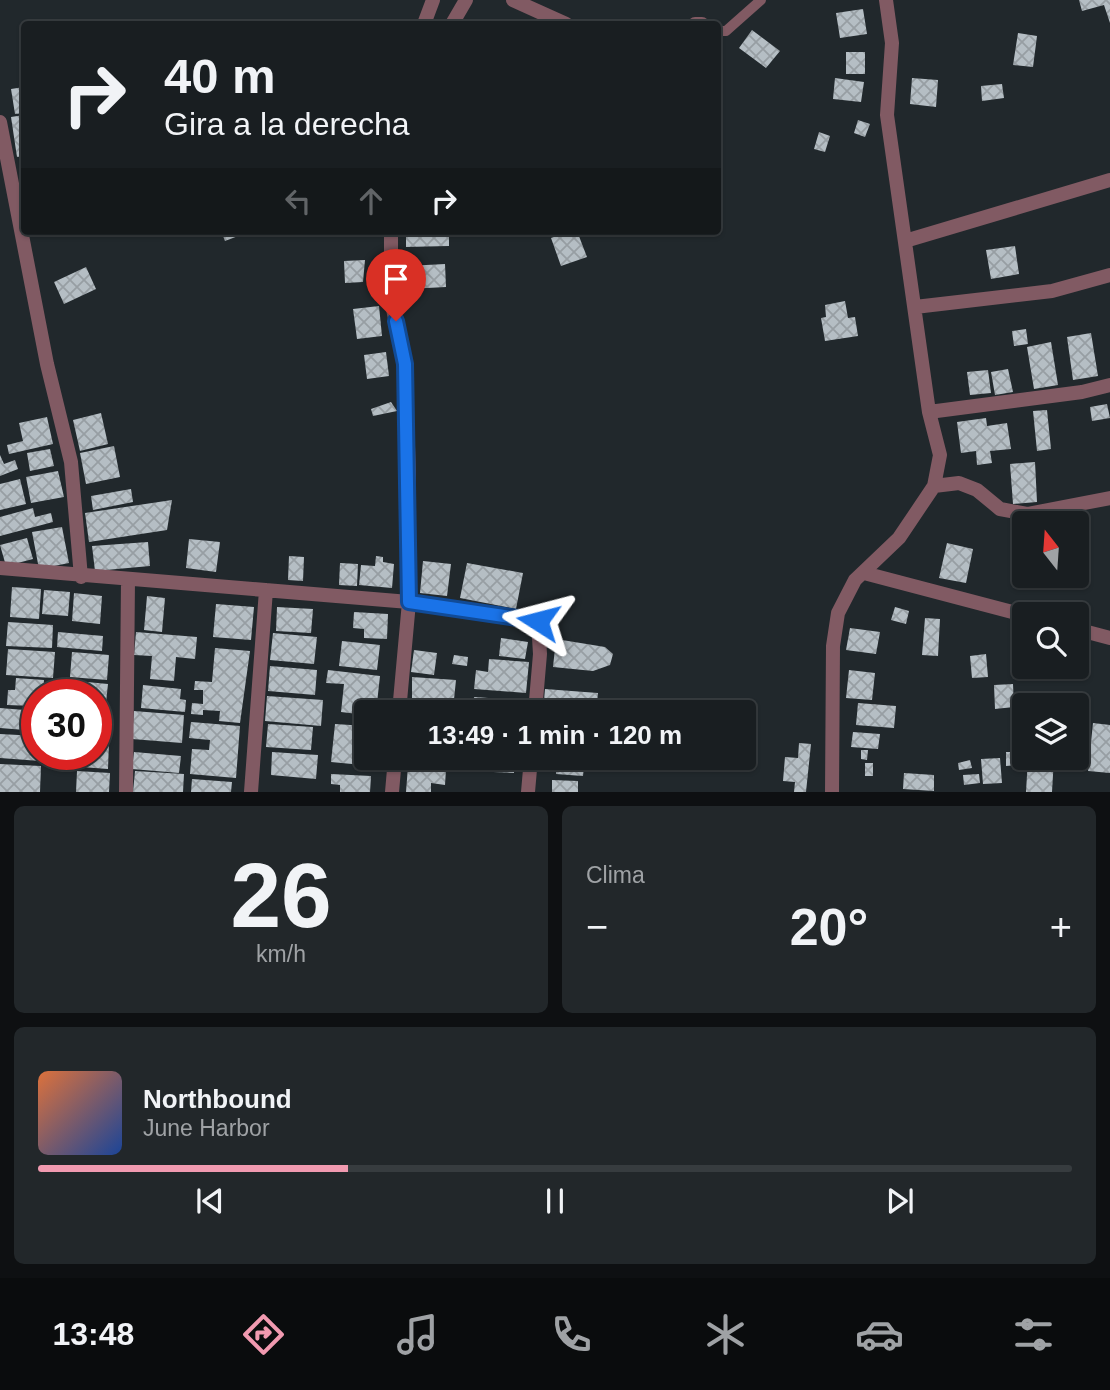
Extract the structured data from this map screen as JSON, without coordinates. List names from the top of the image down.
{
  "north": "top",
  "page": {
    "turn": ["40 m", "Gira a la derecha"],
    "limit": "30",
    "trip": "13:49 · 1 min · 120 m",
    "tile": [
      ["26", "km/h"],
      "Clima"
    ],
    "heat": ["−", "20°", "+"],
    "song": ["Northbound", "June Harbor"],
    "tabs": "13:48"
  }
}
